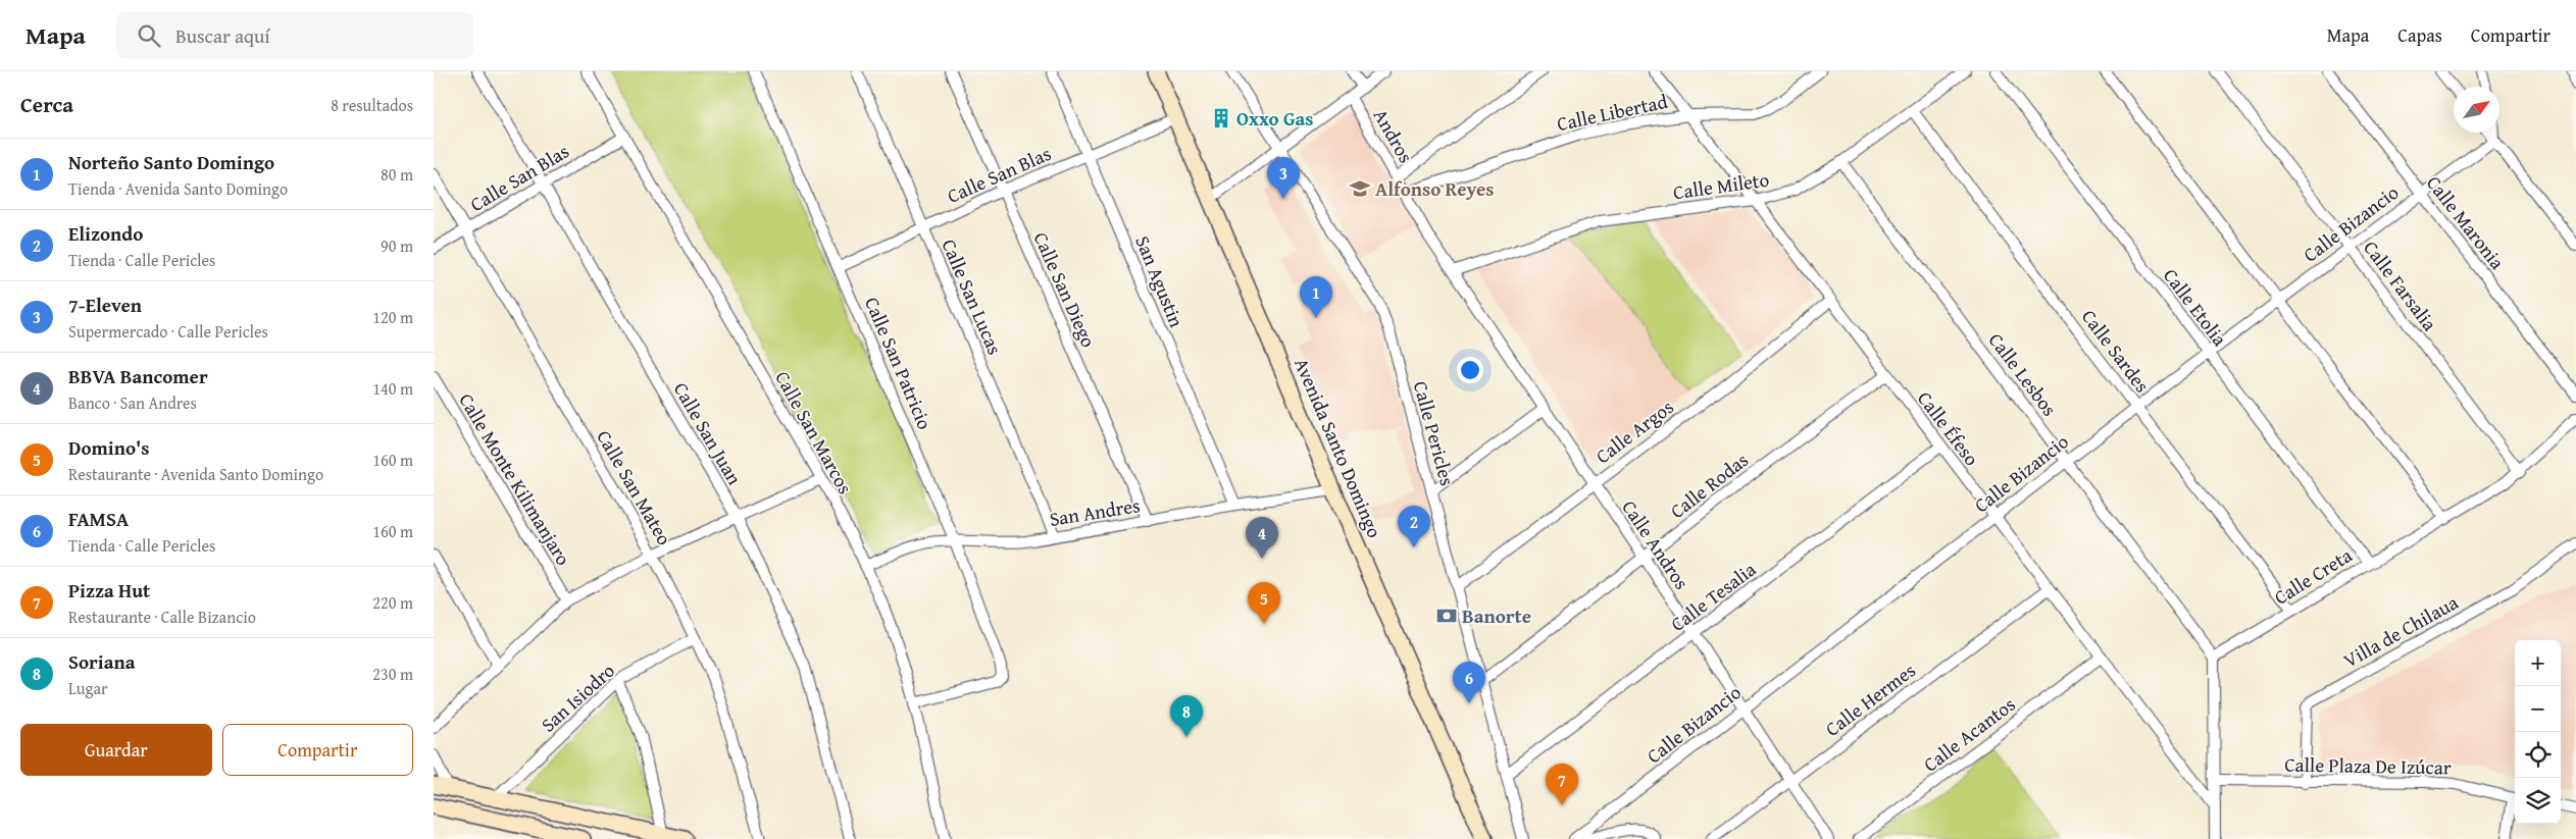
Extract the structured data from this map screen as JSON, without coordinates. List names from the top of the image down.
{
  "streets": {
    "main road": ["Avenida Santo Domingo"],
    "street": [
      "Calle Libertad",
      "Andros",
      "Calle San Blas",
      "Calle Mileto",
      "Calle Maronia",
      "Calle Bizancio",
      "San Agustin",
      "Calle Farsalia",
      "Calle San Diego",
      "Calle San Lucas",
      "Calle Etolia",
      "Calle Sardes",
      "Calle San Patricio",
      "Calle Lesbos",
      "Calle Éfeso",
      "Calle Argos",
      "Calle San Marcos",
      "Calle San Juan",
      "Calle Pericles",
      "Calle Monte Kilimanjaro",
      "Calle Rodas",
      "Calle San Mateo",
      "San Andres",
      "Calle Andros",
      "Calle Creta",
      "Calle Tesalia",
      "Villa de Chilaua",
      "San Isiodro",
      "Calle Hermes",
      "Calle Acantos",
      "Calle Plaza De Izúcar"
    ]
  },
  "crossings": [
    ["Calle Libertad", "Andros"],
    ["Calle Libertad", "Calle Éfeso"],
    ["Andros", "Calle Mileto"],
    ["Andros", "Calle Andros"],
    ["Calle San Blas", "San Agustin"],
    ["Calle San Blas", "Calle San Diego"],
    ["Calle San Blas", "Calle San Lucas"],
    ["Calle San Blas", "Calle San Patricio"],
    ["Calle San Blas", "Calle San Marcos"],
    ["Calle San Blas", "Calle San Juan"],
    ["Calle San Blas", "Avenida Santo Domingo"],
    ["Calle San Blas", "Calle San Mateo"],
    ["Calle Mileto", "Calle Sardes"],
    ["Calle Mileto", "Calle Lesbos"],
    ["Calle Mileto", "Calle Éfeso"],
    ["Calle Mileto", "Calle Andros"],
    ["Calle Maronia", "Calle Bizancio"],
    ["Calle Bizancio", "Calle Farsalia"],
    ["Calle Bizancio", "Calle Etolia"],
    ["Calle Bizancio", "Calle Sardes"],
    ["Calle Bizancio", "Calle Lesbos"],
    ["Calle Bizancio", "Calle Éfeso"],
    ["Calle Bizancio", "Calle Andros"],
    ["San Agustin", "San Andres"],
    ["Calle Farsalia", "Calle Creta"],
    ["Calle San Diego", "San Andres"],
    ["Calle San Lucas", "San Andres"],
    ["Calle Etolia", "Calle Creta"],
    ["Calle Sardes", "Calle Creta"],
    ["Calle San Patricio", "Calle San Marcos"],
    ["Calle San Patricio", "San Andres"],
    ["Calle Lesbos", "Calle Creta"],
    ["Calle Éfeso", "Calle Argos"],
    ["Calle Éfeso", "Calle Rodas"],
    ["Calle Éfeso", "Calle Tesalia"],
    ["Calle Éfeso", "Calle Hermes"],
    ["Calle Éfeso", "Calle Acantos"],
    ["Calle Argos", "Calle Pericles"],
    ["Calle Argos", "Calle Andros"],
    ["Calle San Marcos", "San Andres"],
    ["Calle Pericles", "Calle Rodas"],
    ["Calle Pericles", "Calle Tesalia"],
    ["Avenida Santo Domingo", "San Andres"],
    ["Calle Rodas", "Calle Andros"],
    ["Calle San Mateo", "San Isiodro"],
    ["Calle Andros", "Calle Tesalia"],
    ["Calle Andros", "Calle Hermes"],
    ["Villa de Chilaua", "Calle Plaza De Izúcar"]
  ],
  "places": {
    "building": ["Oxxo Gas"],
    "school or university": ["Alfonso Reyes"],
    "bank": ["Banorte"]
  },
  "north": "top right",
  "page": {
    "header": "Mapa",
    "search": "Buscar aquí",
    "nav": ["Mapa", "Capas", "Compartir"],
    "heading": ["Cerca", "8 resultados"],
    "list": [
      {
        "mark": "1",
        "name": "Norteño Santo Domingo",
        "note": "Tienda · Avenida Santo Domingo",
        "value": "80 m"
      },
      {
        "mark": "2",
        "name": "Elizondo",
        "note": "Tienda · Calle Pericles",
        "value": "90 m"
      },
      {
        "mark": "3",
        "name": "7-Eleven",
        "note": "Supermercado · Calle Pericles",
        "value": "120 m"
      },
      {
        "mark": "4",
        "name": "BBVA Bancomer",
        "note": "Banco · San Andres",
        "value": "140 m"
      },
      {
        "mark": "5",
        "name": "Domino's",
        "note": "Restaurante · Avenida Santo Domingo",
        "value": "160 m"
      },
      {
        "mark": "6",
        "name": "FAMSA",
        "note": "Tienda · Calle Pericles",
        "value": "160 m"
      },
      {
        "mark": "7",
        "name": "Pizza Hut",
        "note": "Restaurante · Calle Bizancio",
        "value": "220 m"
      },
      {
        "mark": "8",
        "name": "Soriana",
        "note": "Lugar",
        "value": "230 m"
      }
    ],
    "pins": [
      "3",
      "1",
      "2",
      "4",
      "5",
      "6",
      "8",
      "7"
    ],
    "map_buttons": ["+", "−"],
    "buttons": ["Guardar", "Compartir"]
  }
}
